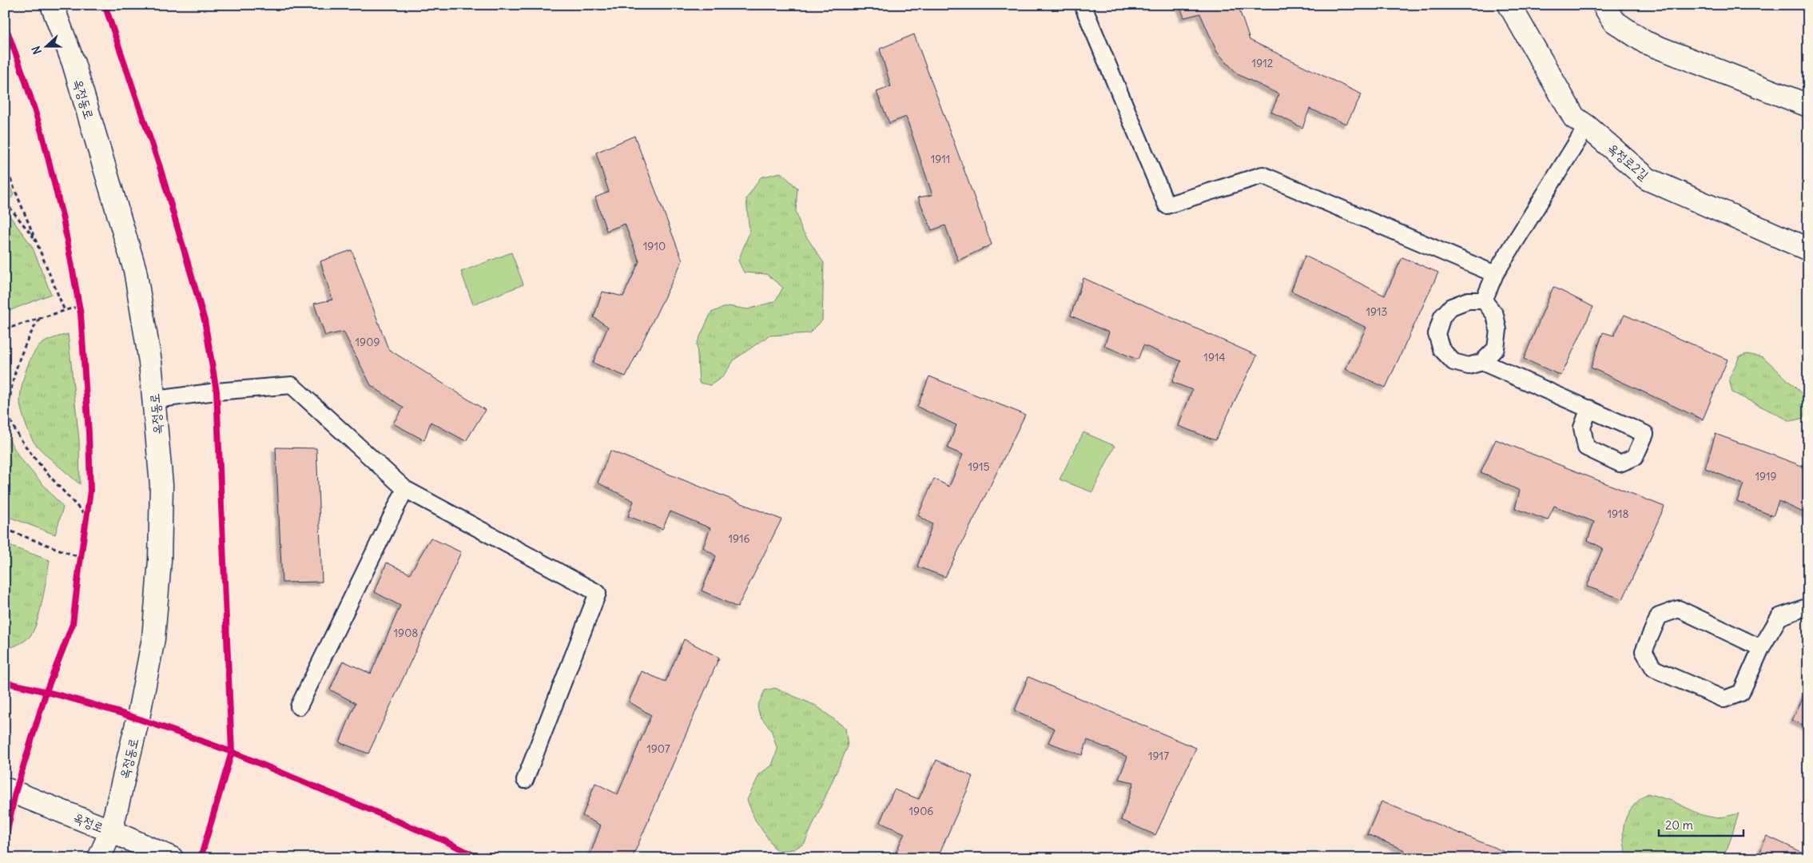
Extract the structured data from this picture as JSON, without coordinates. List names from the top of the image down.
{
  "streets": {
    "street": ["옥정동로", "옥정로2길", "옥정로"]
  },
  "crossings": [
    ["옥정동로", "옥정로"]
  ],
  "house_numbers": [
    "1912",
    "1911",
    "1910",
    "1913",
    "1909",
    "1914",
    "1915",
    "1919",
    "1918",
    "1916",
    "1908",
    "1907",
    "1917",
    "1906"
  ],
  "scale_bar": "20 m",
  "north": "left"
}
